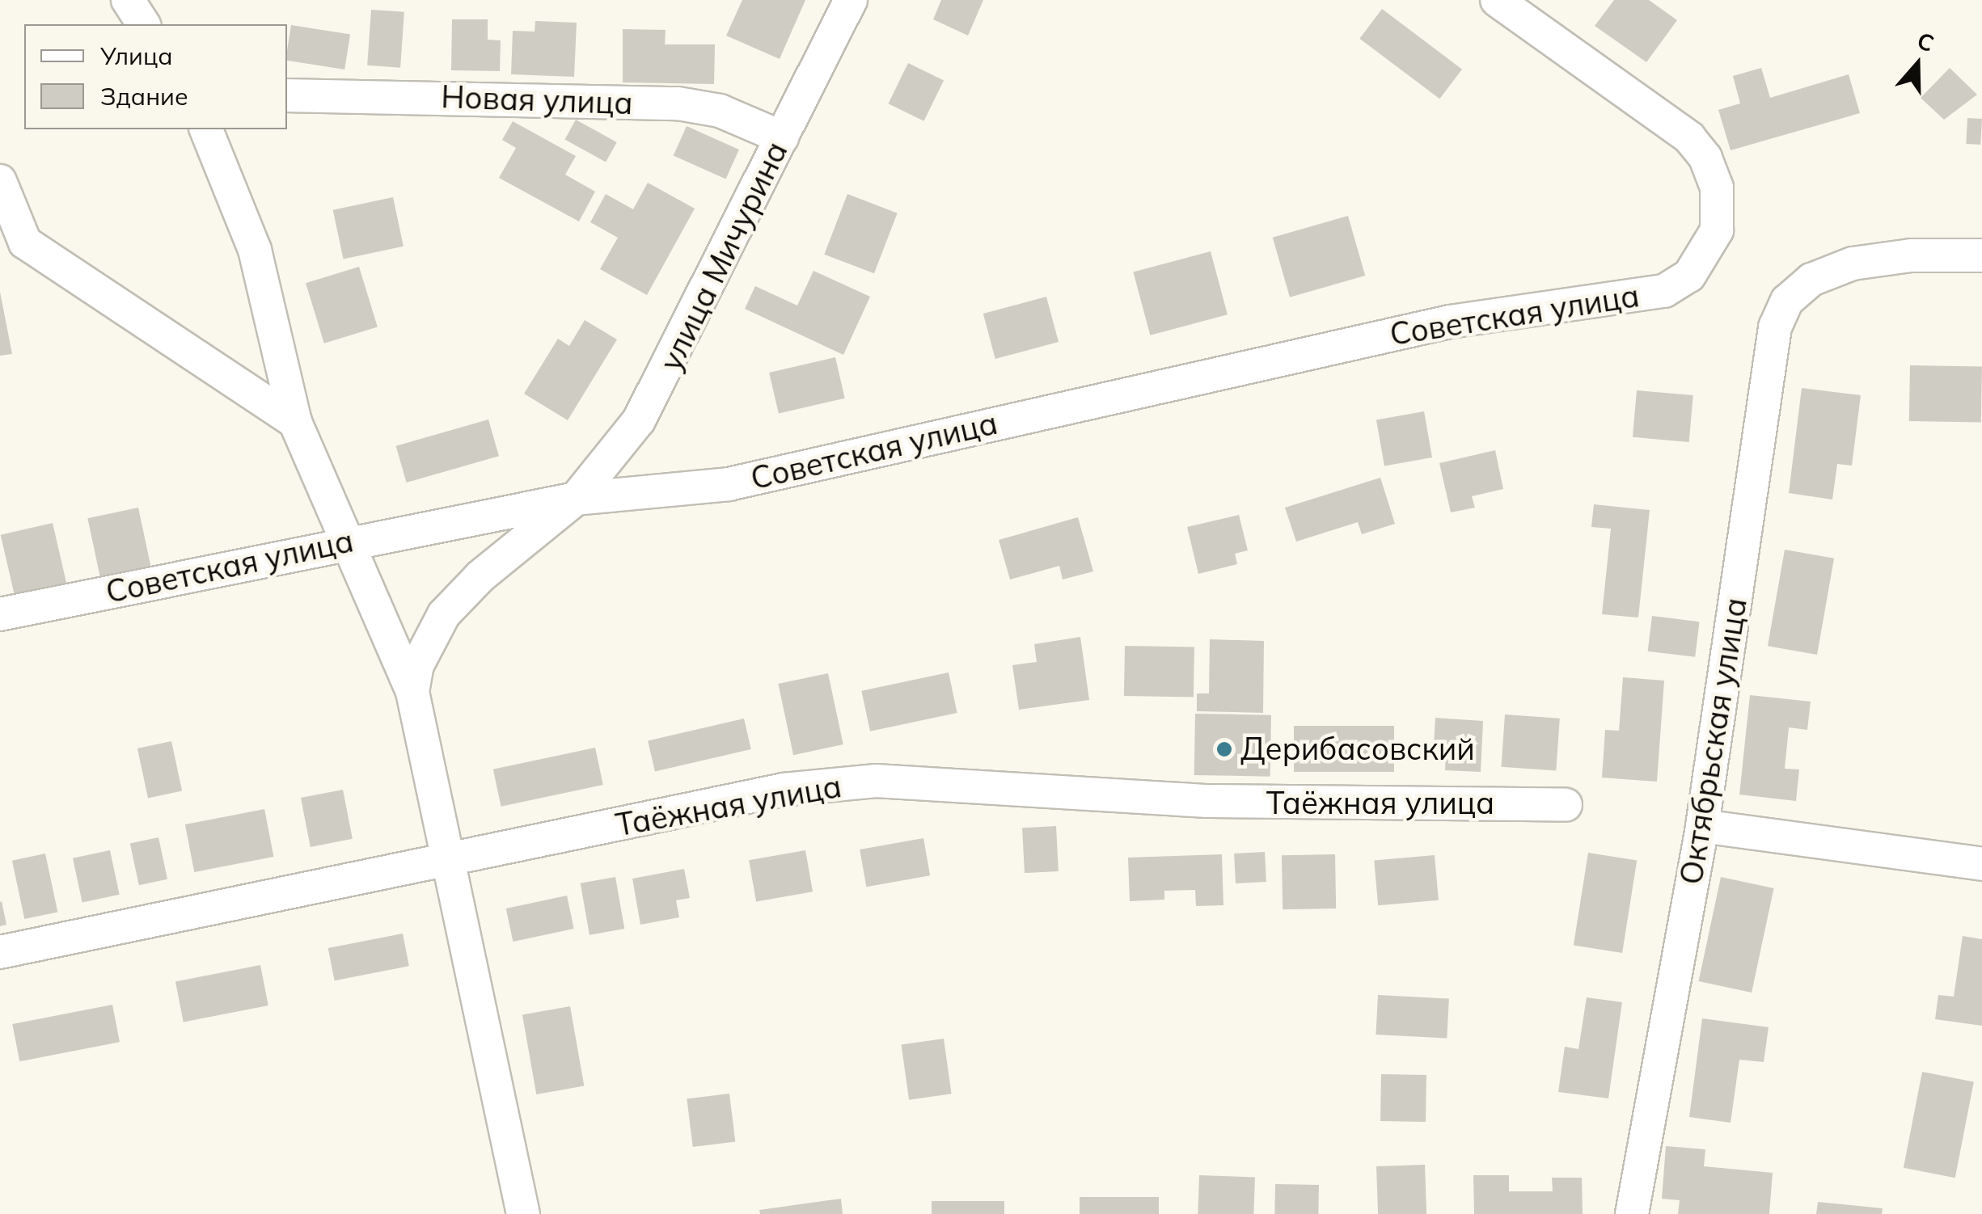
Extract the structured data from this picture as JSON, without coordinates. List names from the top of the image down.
{
  "streets": {
    "street": [
      "Новая улица",
      "улица Мичурина",
      "Советская улица",
      "Октябрьская улица",
      "Таёжная улица"
    ]
  },
  "crossings": [
    ["Новая улица", "улица Мичурина"],
    ["улица Мичурина", "Советская улица"]
  ],
  "places": ["Дерибасовский"],
  "legend": ["Улица", "Здание"],
  "north": "top"
}
